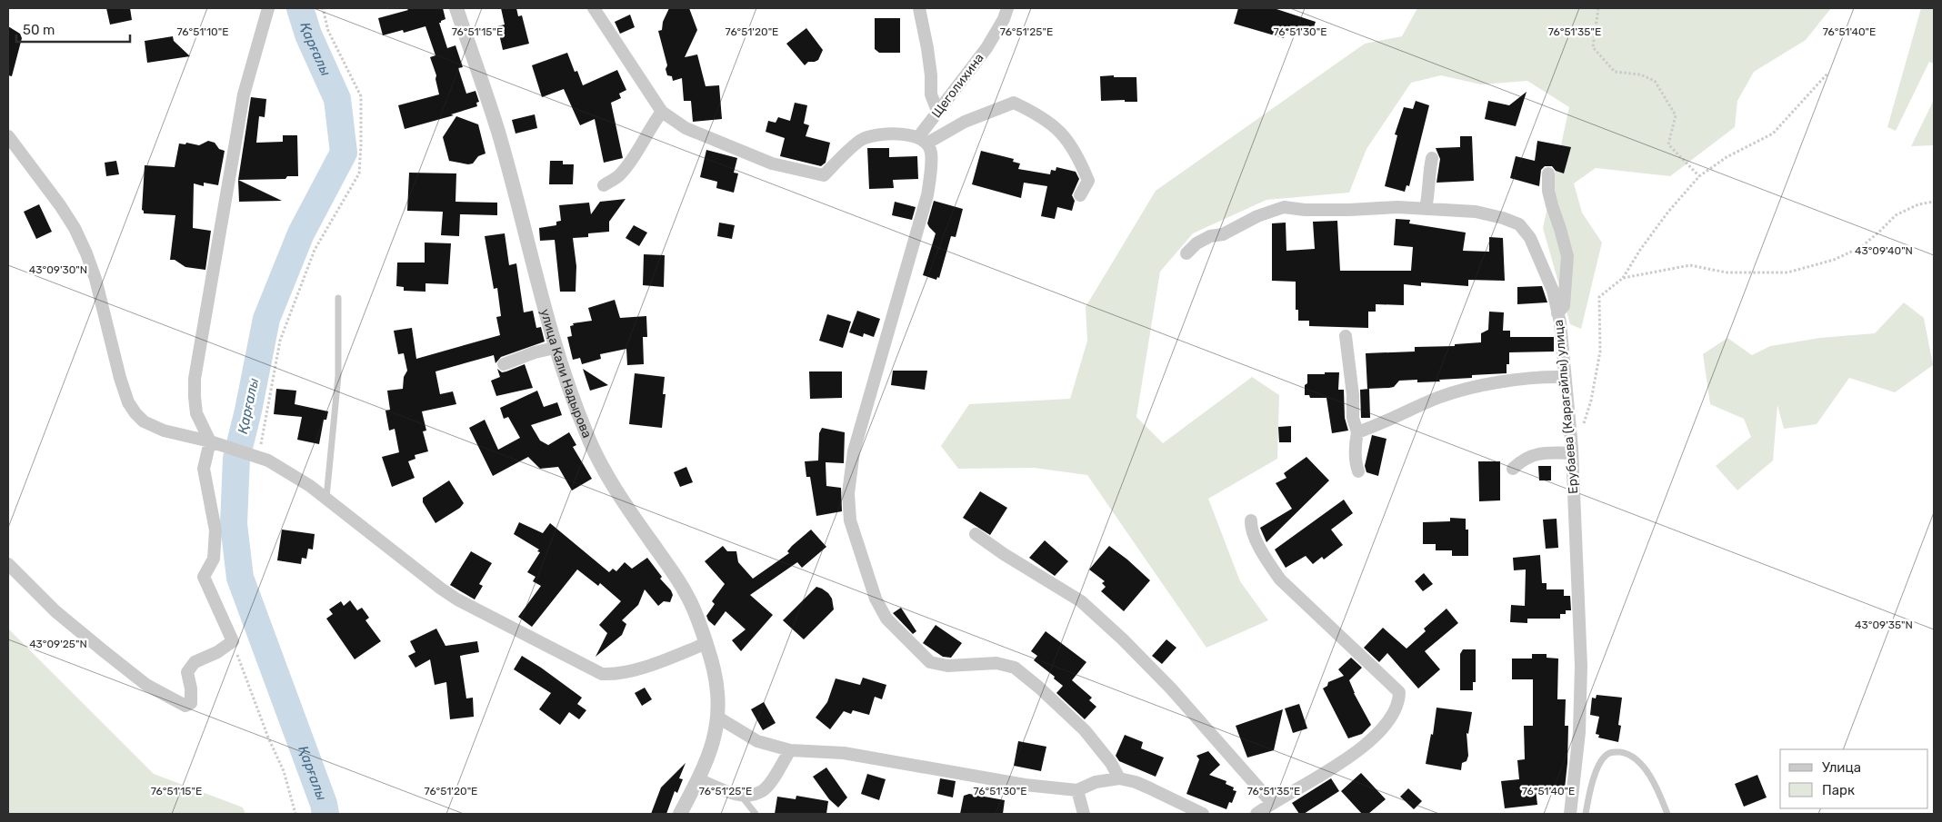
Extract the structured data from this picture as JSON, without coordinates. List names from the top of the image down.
{
  "streets": {
    "street": ["Щеголихина", "улица Кали Надырова", "Ерубаева (Карагайлы) улица"]
  },
  "water": ["Қарғалы"],
  "legend": ["Улица", "Парк"],
  "scale_bar": "50 m",
  "coordinates": [
    "76°51'10\"E",
    "76°51'15\"E",
    "76°51'20\"E",
    "76°51'25\"E",
    "76°51'30\"E",
    "76°51'35\"E",
    "76°51'40\"E",
    "43°09'40\"N",
    "43°09'30\"N",
    "43°09'35\"N",
    "43°09'25\"N"
  ]
}
